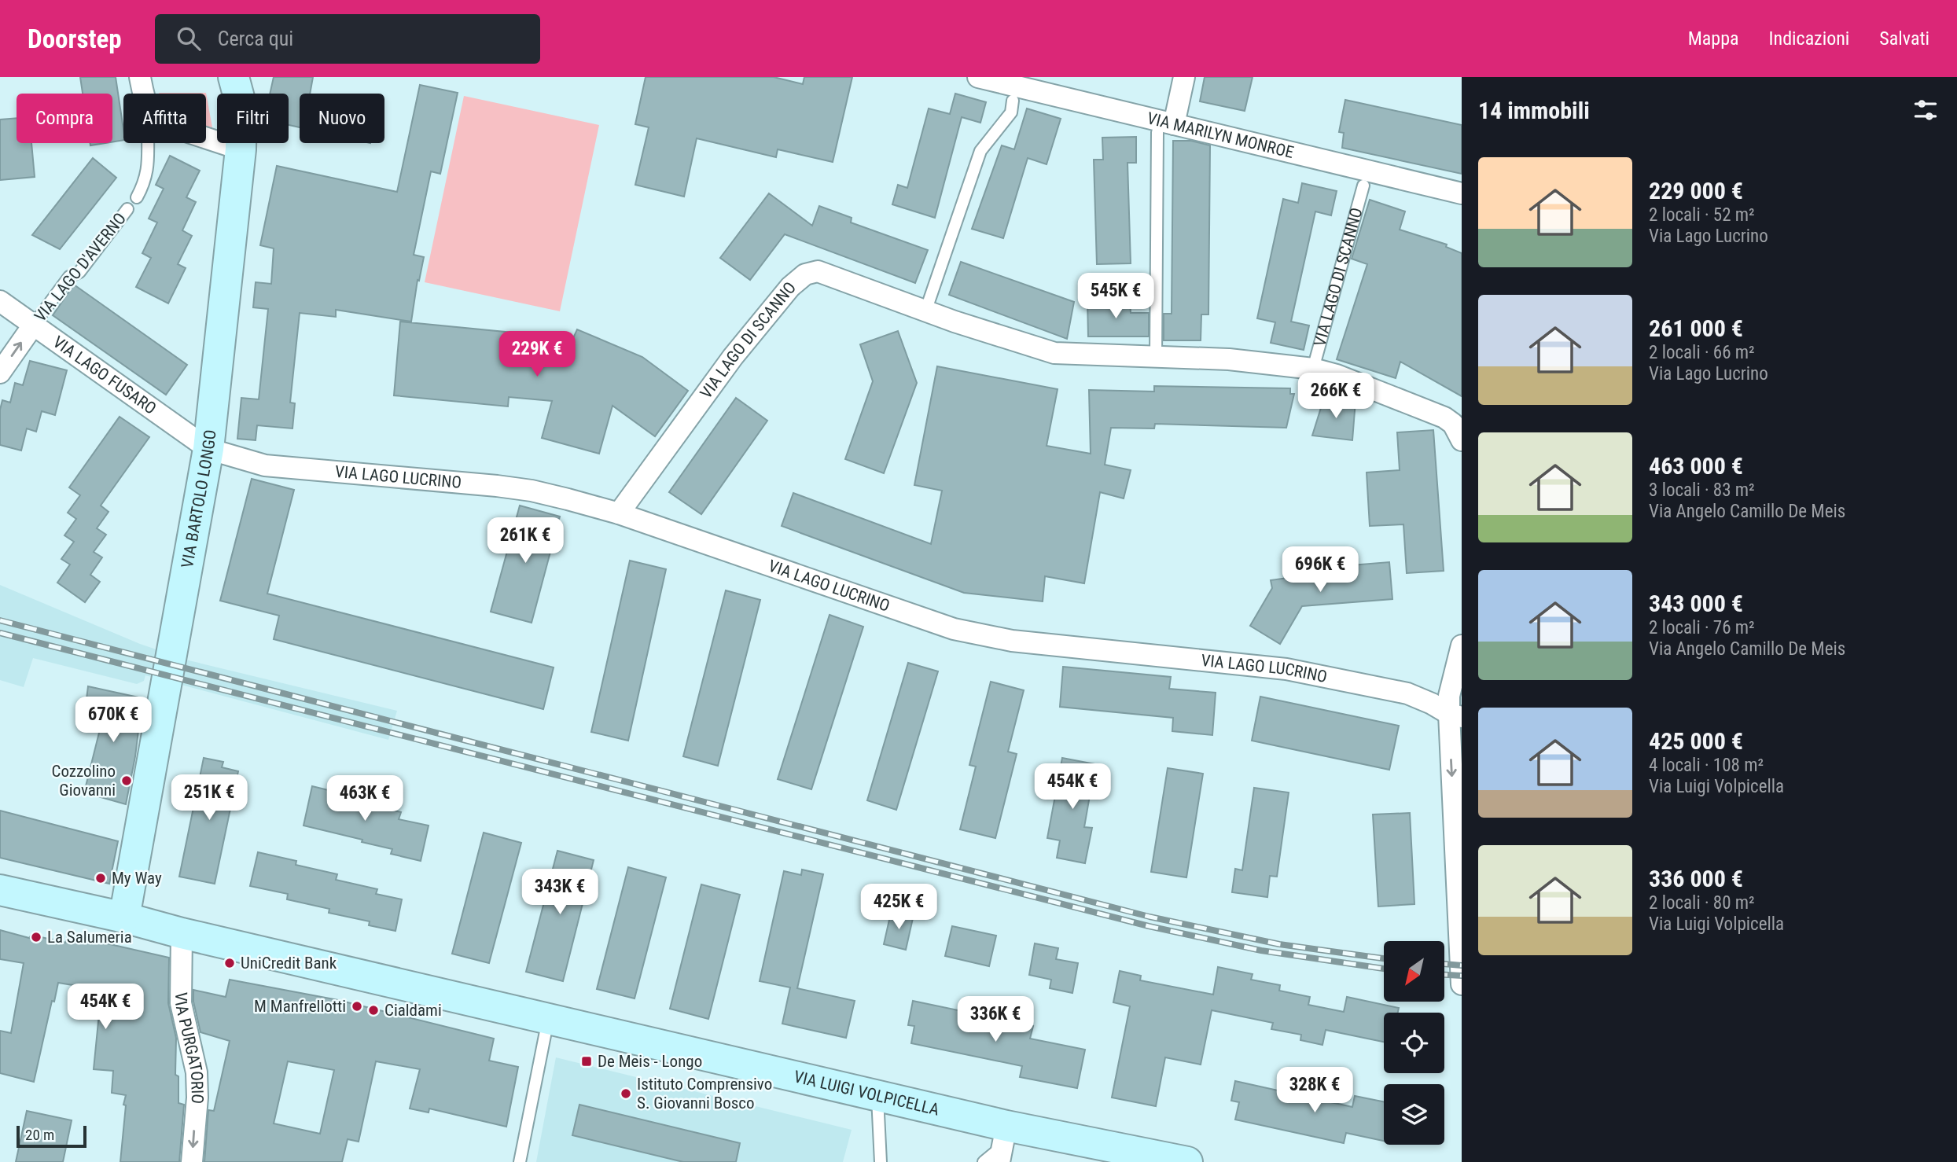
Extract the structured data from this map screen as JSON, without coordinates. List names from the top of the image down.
{
  "streets": {
    "street": [
      "VIA MARILYN MONROE",
      "VIA LAGO D'AVERNO",
      "VIA LAGO DI SCANNO",
      "VIA LAGO FUSARO",
      "VIA LAGO LUCRINO",
      "VIA BARTOLO LONGO",
      "VIA PURGATORIO",
      "VIA LUIGI VOLPICELLA"
    ]
  },
  "crossings": [
    ["VIA LAGO D'AVERNO", "VIA LAGO FUSARO"],
    ["VIA LAGO DI SCANNO", "VIA LAGO LUCRINO"],
    ["VIA LAGO FUSARO", "VIA LAGO LUCRINO"],
    ["VIA LAGO FUSARO", "VIA BARTOLO LONGO"],
    ["VIA LAGO LUCRINO", "VIA BARTOLO LONGO"],
    ["VIA BARTOLO LONGO", "VIA LUIGI VOLPICELLA"],
    ["VIA PURGATORIO", "VIA LUIGI VOLPICELLA"]
  ],
  "one_way": ["VIA PURGATORIO"],
  "places": {
    "other": [
      "Cozzolino Giovanni",
      "My Way",
      "La Salumeria",
      "UniCredit Bank",
      "M Manfrellotti",
      "Cialdami",
      "Istituto Comprensivo S. Giovanni Bosco"
    ],
    "transit": ["De Meis - Longo"]
  },
  "scale_bar": "20 m",
  "north": "bottom left",
  "page": {
    "header": "Doorstep",
    "search": "Cerca qui",
    "nav": ["Mappa", "Indicazioni", "Salvati"],
    "heading": "14 immobili",
    "chip": [
      "Compra",
      "Affitta",
      "Filtri",
      "Nuovo"
    ],
    "list": [
      {
        "name": "229 000 €",
        "note": "2 locali · 52 m² · Via Lago Lucrino"
      },
      {
        "name": "261 000 €",
        "note": "2 locali · 66 m² · Via Lago Lucrino"
      },
      {
        "name": "463 000 €",
        "note": "3 locali · 83 m² · Via Angelo Camillo De Meis"
      },
      {
        "name": "343 000 €",
        "note": "2 locali · 76 m² · Via Angelo Camillo De Meis"
      },
      {
        "name": "425 000 €",
        "note": "4 locali · 108 m² · Via Luigi Volpicella"
      },
      {
        "name": "336 000 €",
        "note": "2 locali · 80 m² · Via Luigi Volpicella"
      }
    ],
    "price": [
      "545K €",
      "229K €",
      "266K €",
      "261K €",
      "696K €",
      "670K €",
      "454K €",
      "251K €",
      "463K €",
      "343K €",
      "425K €",
      "454K €",
      "336K €",
      "328K €"
    ],
    "scale": "20 m"
  }
}
